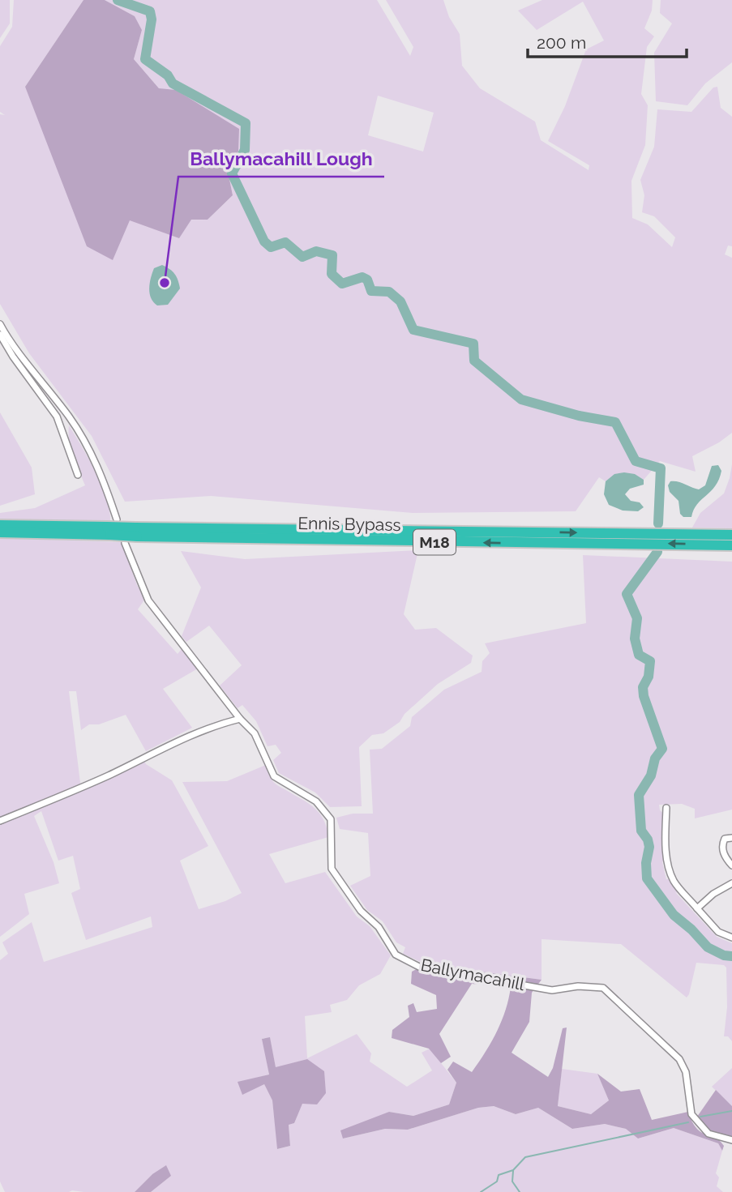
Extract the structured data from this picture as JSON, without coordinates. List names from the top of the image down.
{
  "streets": {
    "highway": ["Ennis Bypass", "M18"],
    "street": ["Ballymacahill"]
  },
  "places": ["Ballymacahill Lough"],
  "scale_bar": "200 m"
}
